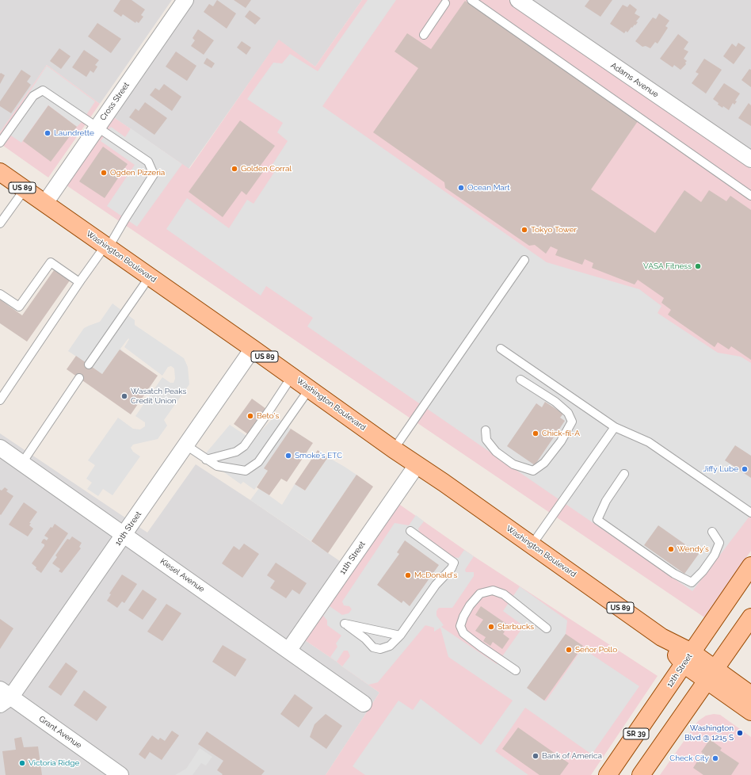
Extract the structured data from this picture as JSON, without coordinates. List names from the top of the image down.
{
  "streets": {
    "main road": [
      "US 89",
      "Washington Boulevard",
      "12th Street",
      "SR 39"
    ],
    "street": [
      "Adams Avenue",
      "Cross Street",
      "10th Street",
      "11th Street",
      "Kiesel Avenue",
      "Grant Avenue"
    ]
  },
  "crossings": [
    ["Cross Street", "Washington Boulevard"],
    ["Washington Boulevard", "10th Street"],
    ["Washington Boulevard", "11th Street"],
    ["Washington Boulevard", "12th Street"],
    ["10th Street", "Kiesel Avenue"],
    ["10th Street", "Grant Avenue"],
    ["11th Street", "Kiesel Avenue"]
  ],
  "places": [
    "Laundrette",
    "Golden Corral",
    "Ogden Pizzeria",
    "Ocean Mart",
    "Tokyo Tower",
    "VASA Fitness",
    "Wasatch Peaks Credit Union",
    "Beto's",
    "Chick-fil-A",
    "Smoke's ETC",
    "Jiffy Lube",
    "Wendy's",
    "McDonald's",
    "Starbucks",
    "Señor Pollo",
    "Washington Blvd @ 1215 S",
    "Bank of America",
    "Check City",
    "Victoria Ridge"
  ]
}
